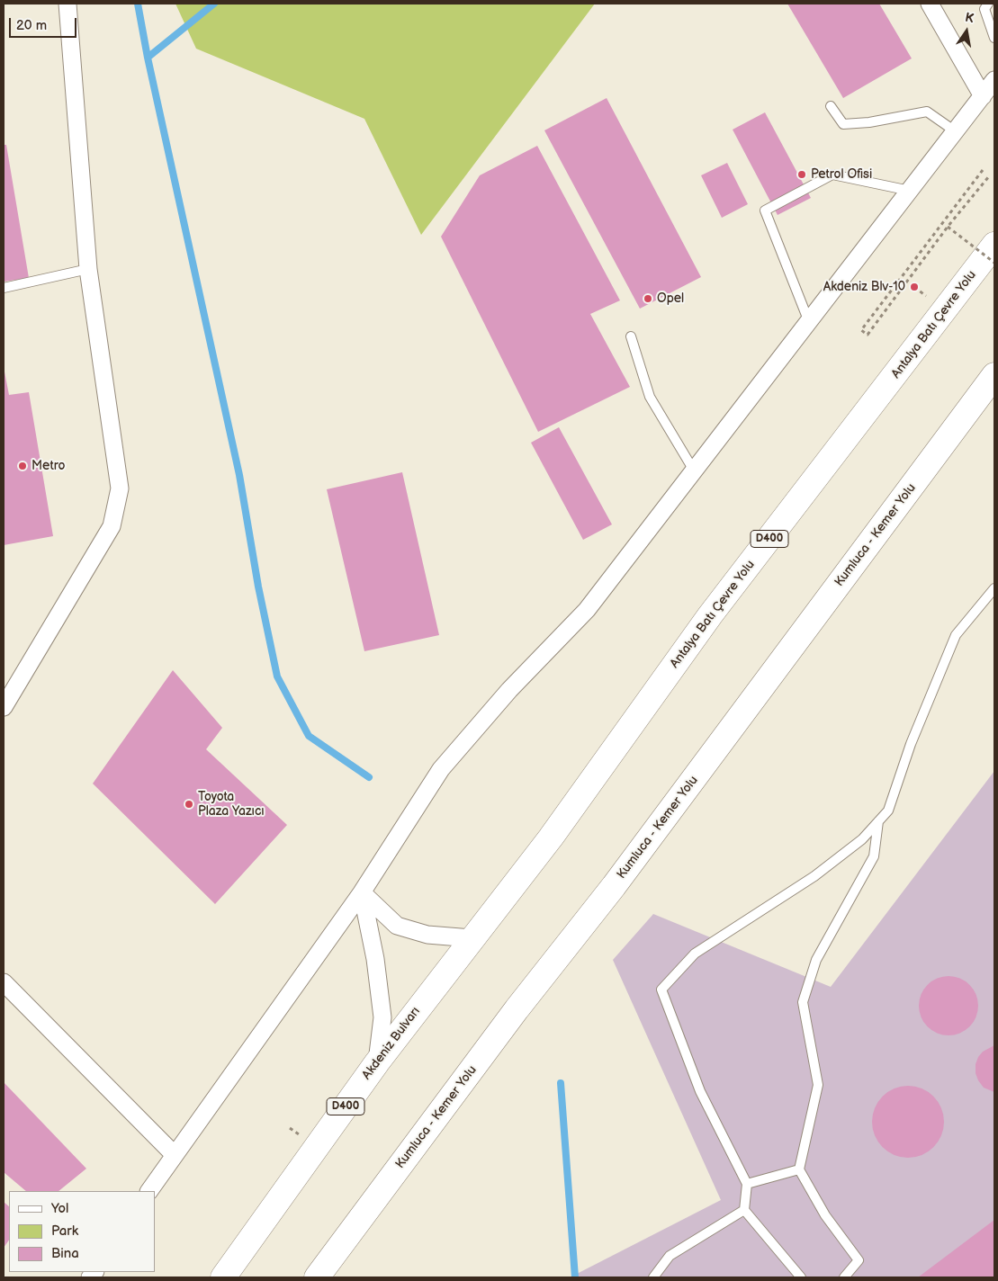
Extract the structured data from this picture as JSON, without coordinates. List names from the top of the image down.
{
  "streets": {
    "highway": [
      "Antalya Batı Çevre Yolu",
      "Kumluca - Kemer Yolu",
      "D400",
      "Akdeniz Bulvarı"
    ]
  },
  "crossings": [
    ["Antalya Batı Çevre Yolu", "Akdeniz Bulvarı"]
  ],
  "places": [
    "Petrol Ofisi",
    "Akdeniz Blv-10",
    "Opel",
    "Metro",
    "Toyota Plaza Yazıcı"
  ],
  "legend": ["Yol", "Park", "Bina"],
  "scale_bar": "20 m",
  "north": "top"
}
